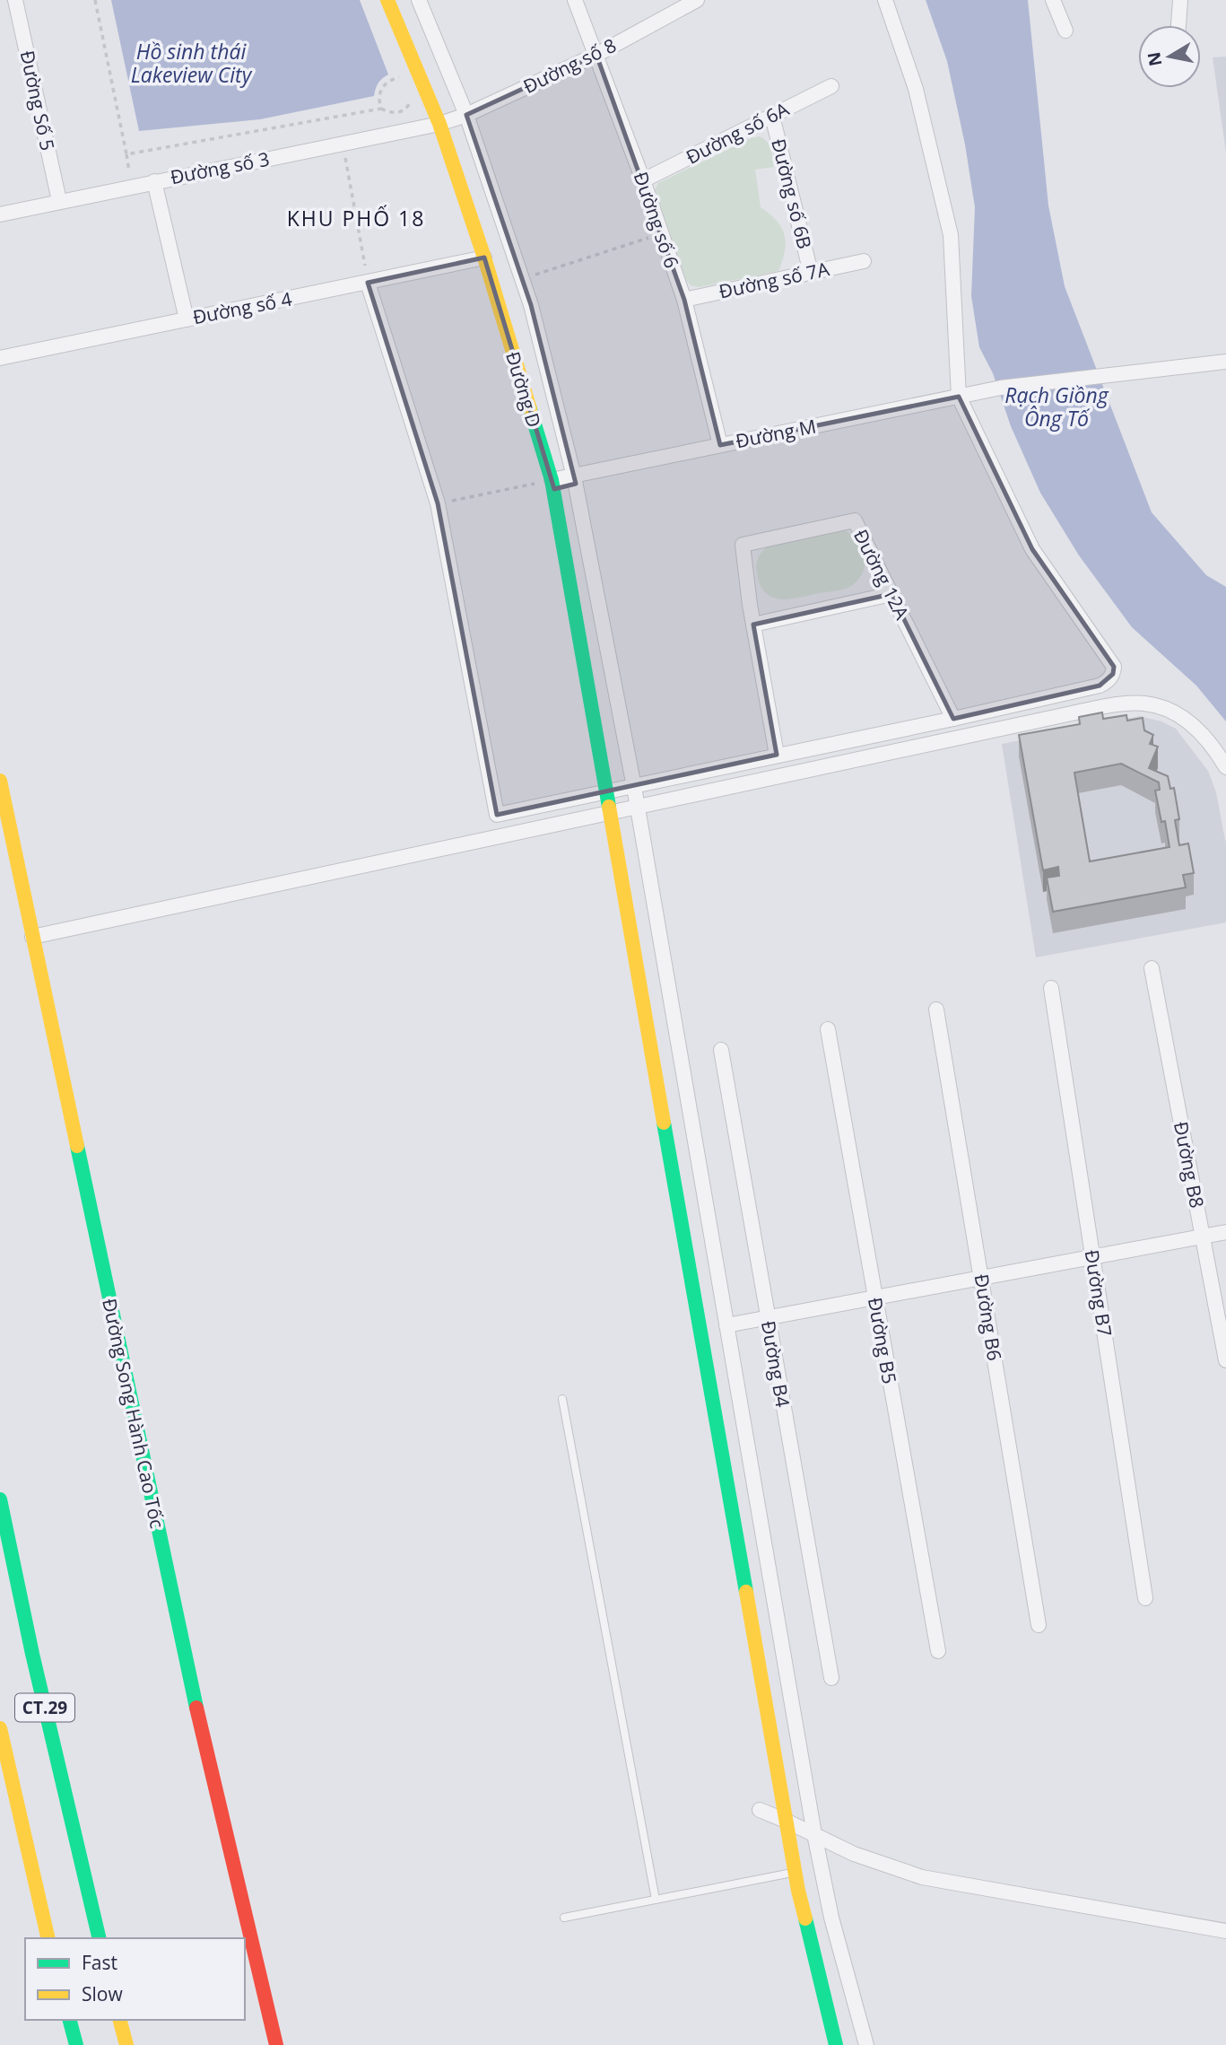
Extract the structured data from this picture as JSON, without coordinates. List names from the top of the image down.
{
  "streets": {
    "main road": ["Đường D", "Đường Song Hành Cao Tốc", "CT.29"],
    "street": [
      "Đường số 8",
      "Đường Số 5",
      "Đường số 6A",
      "Đường số 3",
      "Đường số 6B",
      "Đường số 6",
      "Đường số 7A",
      "Đường số 4",
      "Đường M",
      "Đường 12A",
      "Đường B8",
      "Đường B7",
      "Đường B6",
      "Đường B5",
      "Đường B4"
    ]
  },
  "crossings": [
    ["Đường số 8", "Đường số 3"],
    ["Đường số 8", "Đường số 6"],
    ["Đường số 8", "Đường D"],
    ["Đường Số 5", "Đường số 3"],
    ["Đường số 6A", "Đường số 6B"],
    ["Đường số 6A", "Đường số 6"],
    ["Đường số 3", "Đường D"],
    ["Đường số 6B", "Đường số 7A"],
    ["Đường số 6", "Đường số 7A"],
    ["Đường số 6", "Đường M"],
    ["Đường số 4", "Đường D"],
    ["Đường D", "Đường M"]
  ],
  "districts": ["KHU PHỐ 18"],
  "water": ["Hồ sinh thái Lakeview City", "Rạch Giồng Ông Tố"],
  "legend": ["Fast", "Slow"],
  "north": "left"
}
